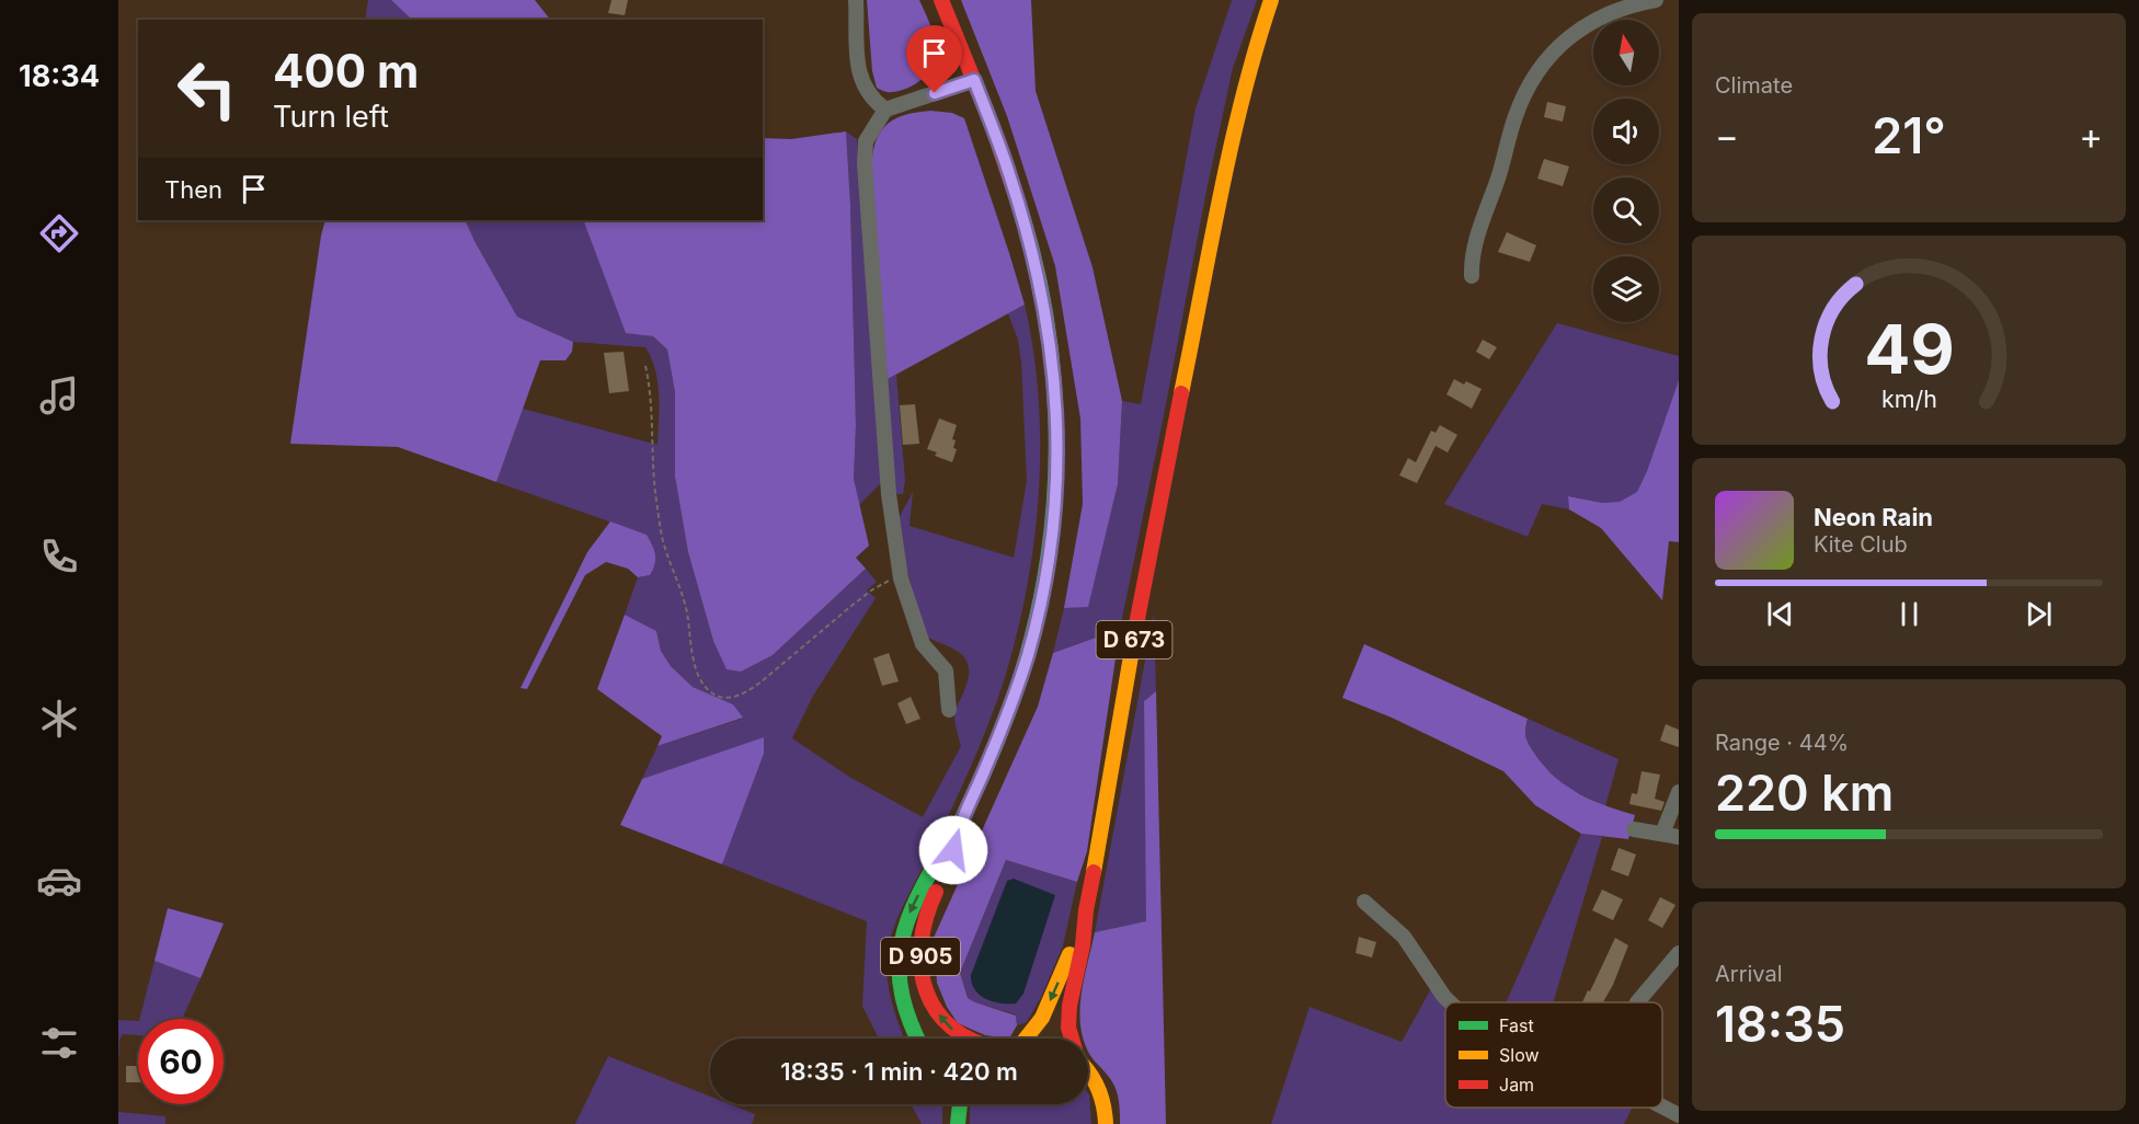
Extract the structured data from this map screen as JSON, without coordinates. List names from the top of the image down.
{
  "streets": {
    "main road": ["D 673", "D 905"]
  },
  "legend": ["Fast", "Slow", "Jam"],
  "north": "top",
  "page": {
    "tabs": "18:34",
    "tile": [
      "Climate",
      ["Range · 44%", "220 km"],
      ["Arrival", "18:35"]
    ],
    "turn": ["400 m", "Turn left"],
    "heat": ["−", "21°", "+"],
    "then": "Then",
    "song": ["Neon Rain", "Kite Club"],
    "limit": "60",
    "trip": "18:35 · 1 min · 420 m",
    "gauge": ["49", "km/h"]
  }
}
